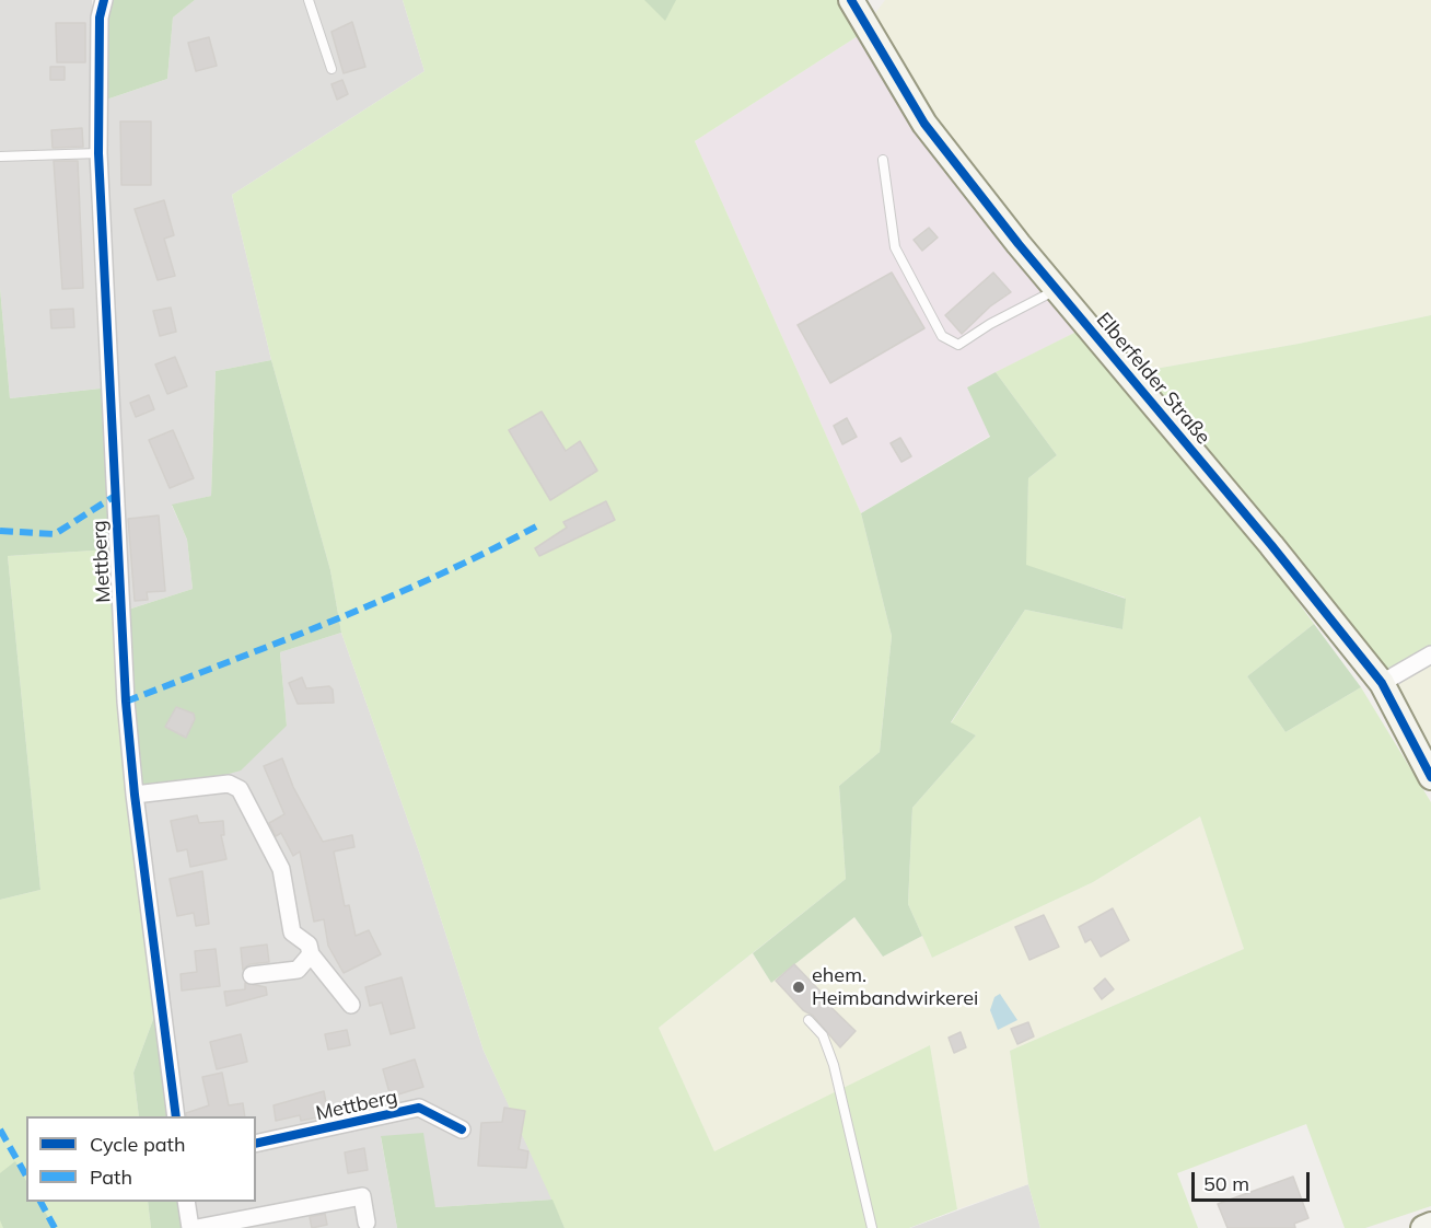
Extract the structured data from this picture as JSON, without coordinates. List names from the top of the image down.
{
  "streets": {
    "main road": ["Elberfelder Straße"],
    "street": ["Mettberg"]
  },
  "places": ["ehem. Heimbandwirkerei"],
  "legend": ["Cycle path", "Path"],
  "scale_bar": "50 m"
}
